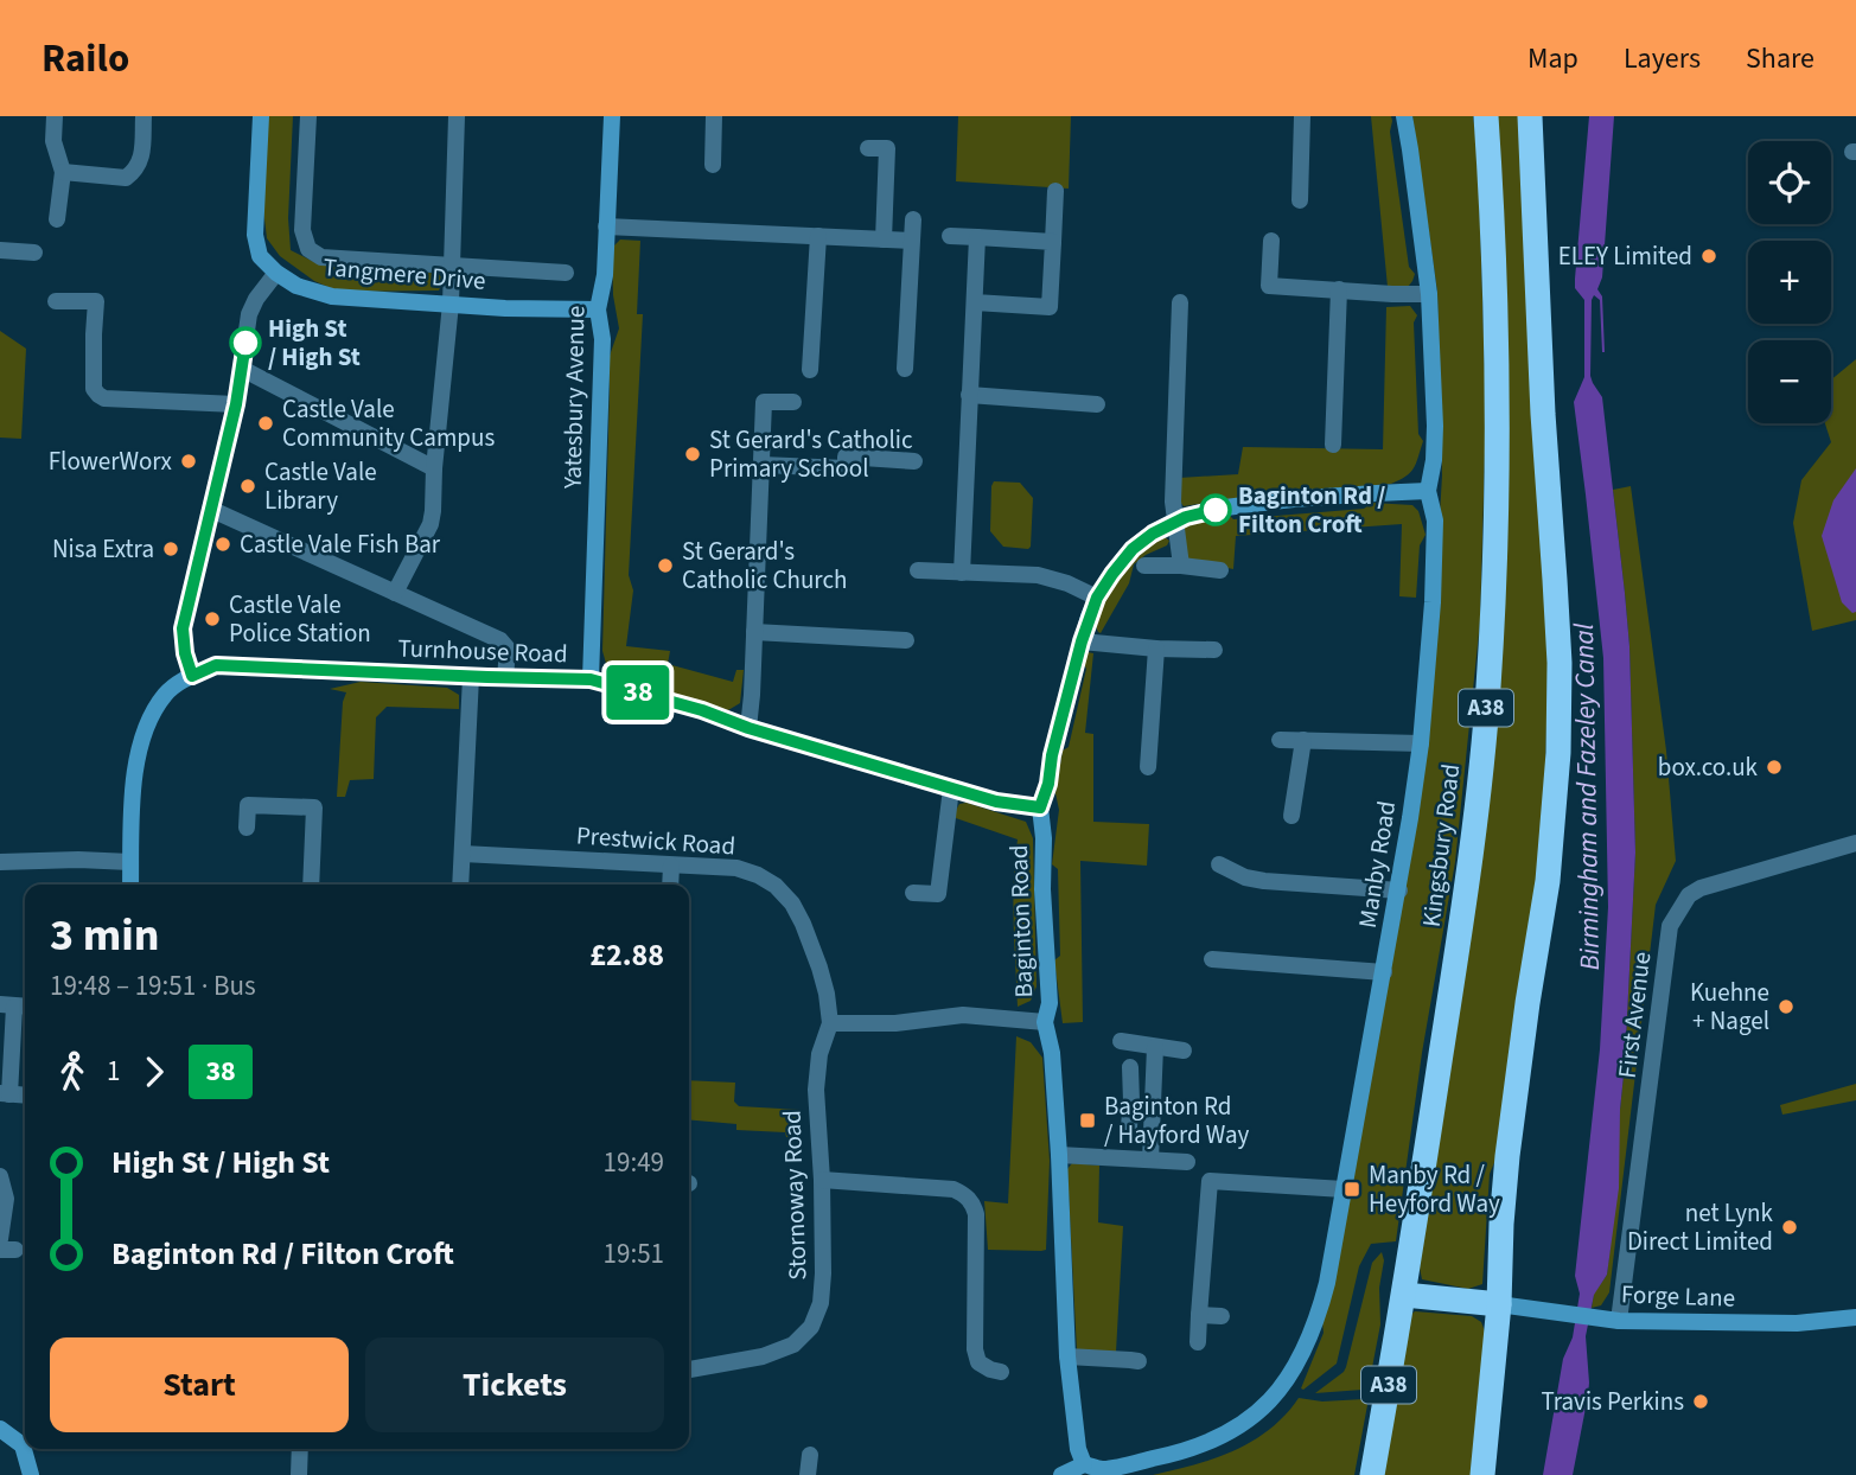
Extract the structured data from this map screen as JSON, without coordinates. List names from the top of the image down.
{
  "streets": {
    "highway": ["A38", "Kingsbury Road"],
    "street": [
      "Tangmere Drive",
      "Yatesbury Avenue",
      "Turnhouse Road",
      "Prestwick Road",
      "Manby Road",
      "Baginton Road",
      "First Avenue",
      "Stornoway Road",
      "Forge Lane"
    ]
  },
  "crossings": [
    ["Tangmere Drive", "Yatesbury Avenue"],
    ["Yatesbury Avenue", "Turnhouse Road"],
    ["Turnhouse Road", "Baginton Road"],
    ["Prestwick Road", "Stornoway Road"],
    ["Manby Road", "Baginton Road"],
    ["First Avenue", "Forge Lane"]
  ],
  "water": ["Birmingham and Fazeley Canal"],
  "places": {
    "other": [
      "ELEY Limited",
      "High St / High St",
      "Castle Vale Community Campus",
      "St Gerard's Catholic Primary School",
      "FlowerWorx",
      "Castle Vale Library",
      "Baginton Rd / Filton Croft",
      "Castle Vale Fish Bar",
      "Nisa Extra",
      "St Gerard's Catholic Church",
      "Castle Vale Police Station",
      "box.co.uk",
      "Kuehne + Nagel",
      "net Lynk Direct Limited",
      "Travis Perkins"
    ],
    "transit": ["Baginton Rd / Hayford Way", "Manby Rd / Heyford Way"]
  },
  "lines": ["bus line 38"],
  "page": {
    "header": "Railo",
    "nav": ["Map", "Layers", "Share"],
    "on_map": "38",
    "map_buttons": ["+", "−"],
    "heading": ["3 min", "19:48 – 19:51 · Bus", "£2.88"],
    "legs": ["1", "38"],
    "list": [
      {
        "name": "High St / High St",
        "value": "19:49"
      },
      {
        "name": "Baginton Rd / Filton Croft",
        "value": "19:51"
      }
    ],
    "buttons": ["Start", "Tickets"]
  }
}
